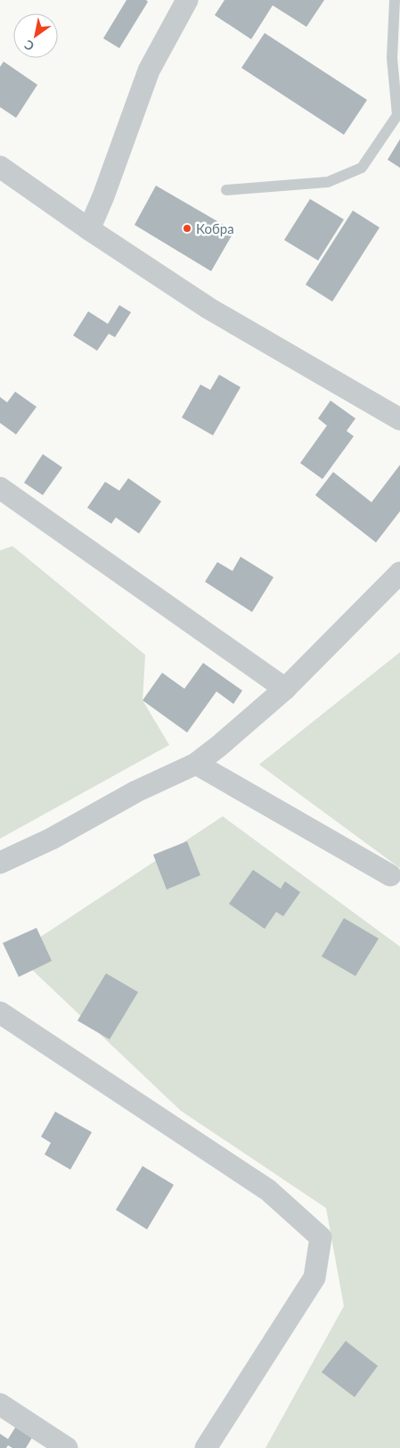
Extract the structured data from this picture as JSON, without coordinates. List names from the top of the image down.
{
  "places": ["Кобра"],
  "north": "bottom left"
}
